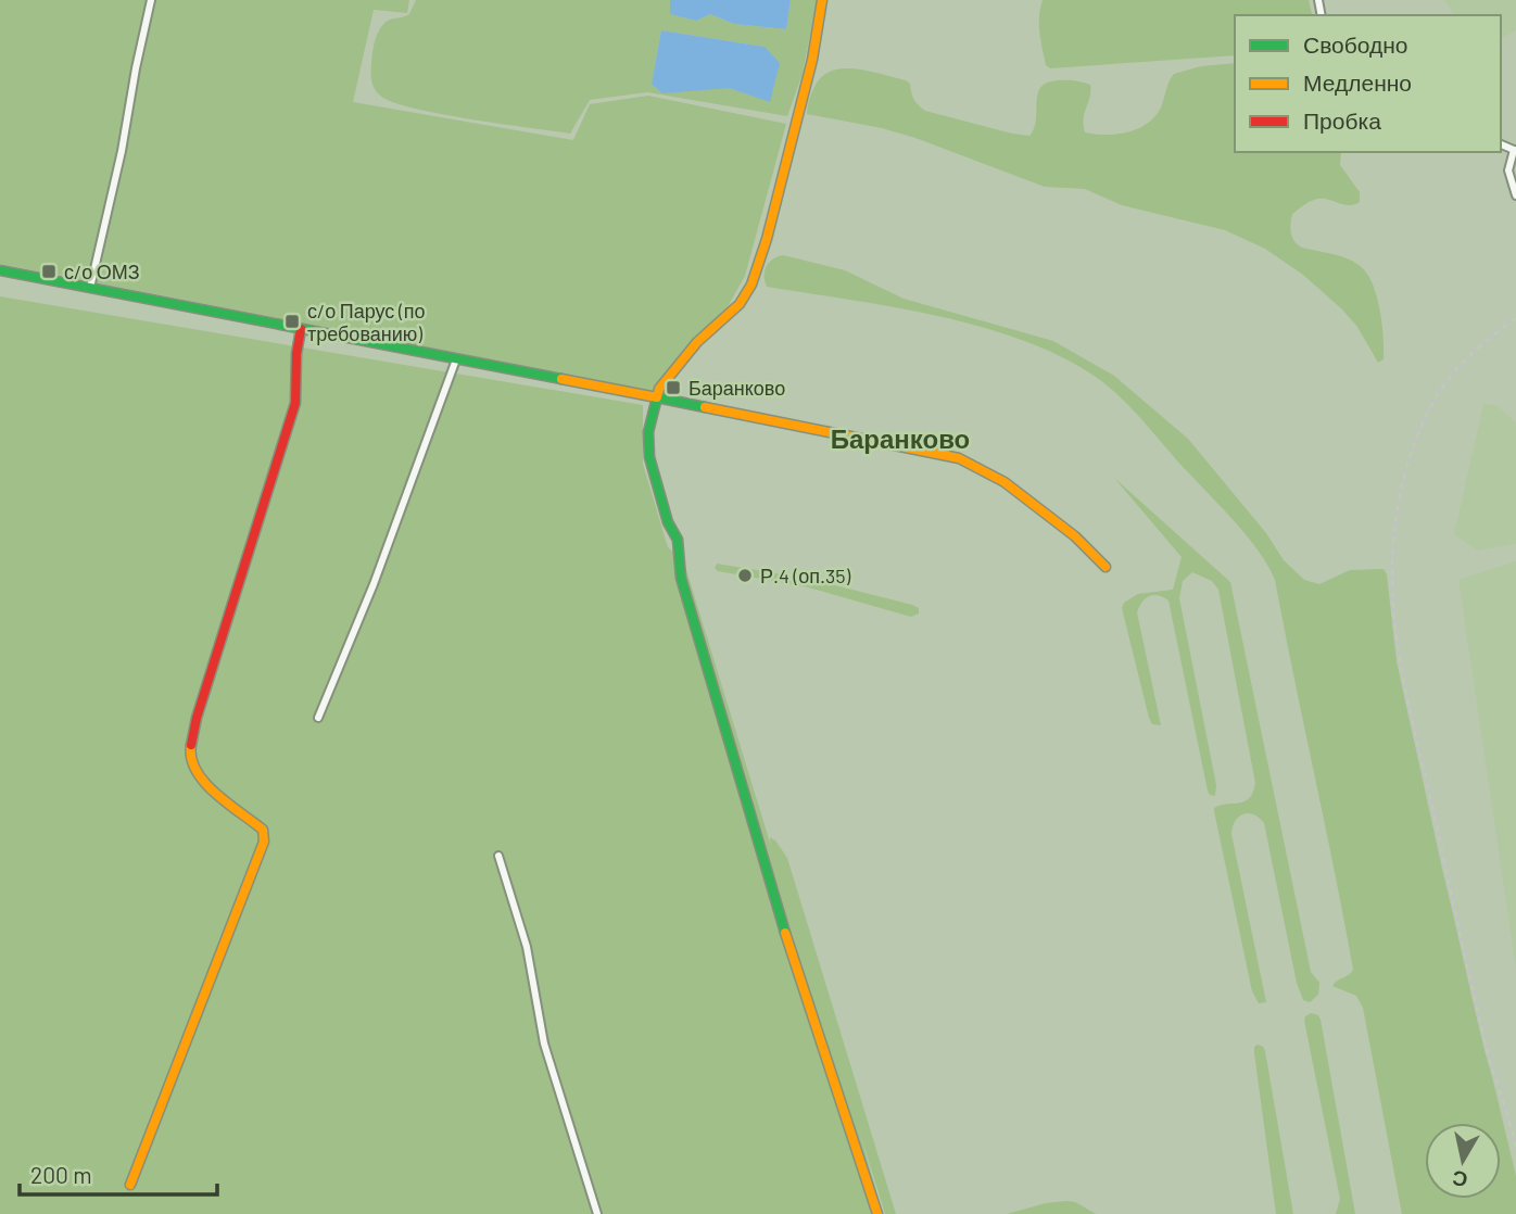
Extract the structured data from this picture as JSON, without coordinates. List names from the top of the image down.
{
  "districts": ["Баранково"],
  "places": {
    "transit": ["с/о ОМЗ", "с/о Парус (по требованию)", "Баранково"],
    "other": ["Р.4 (оп.35)"]
  },
  "legend": ["Свободно", "Медленно", "Пробка"],
  "scale_bar": "200 m",
  "north": "bottom"
}
